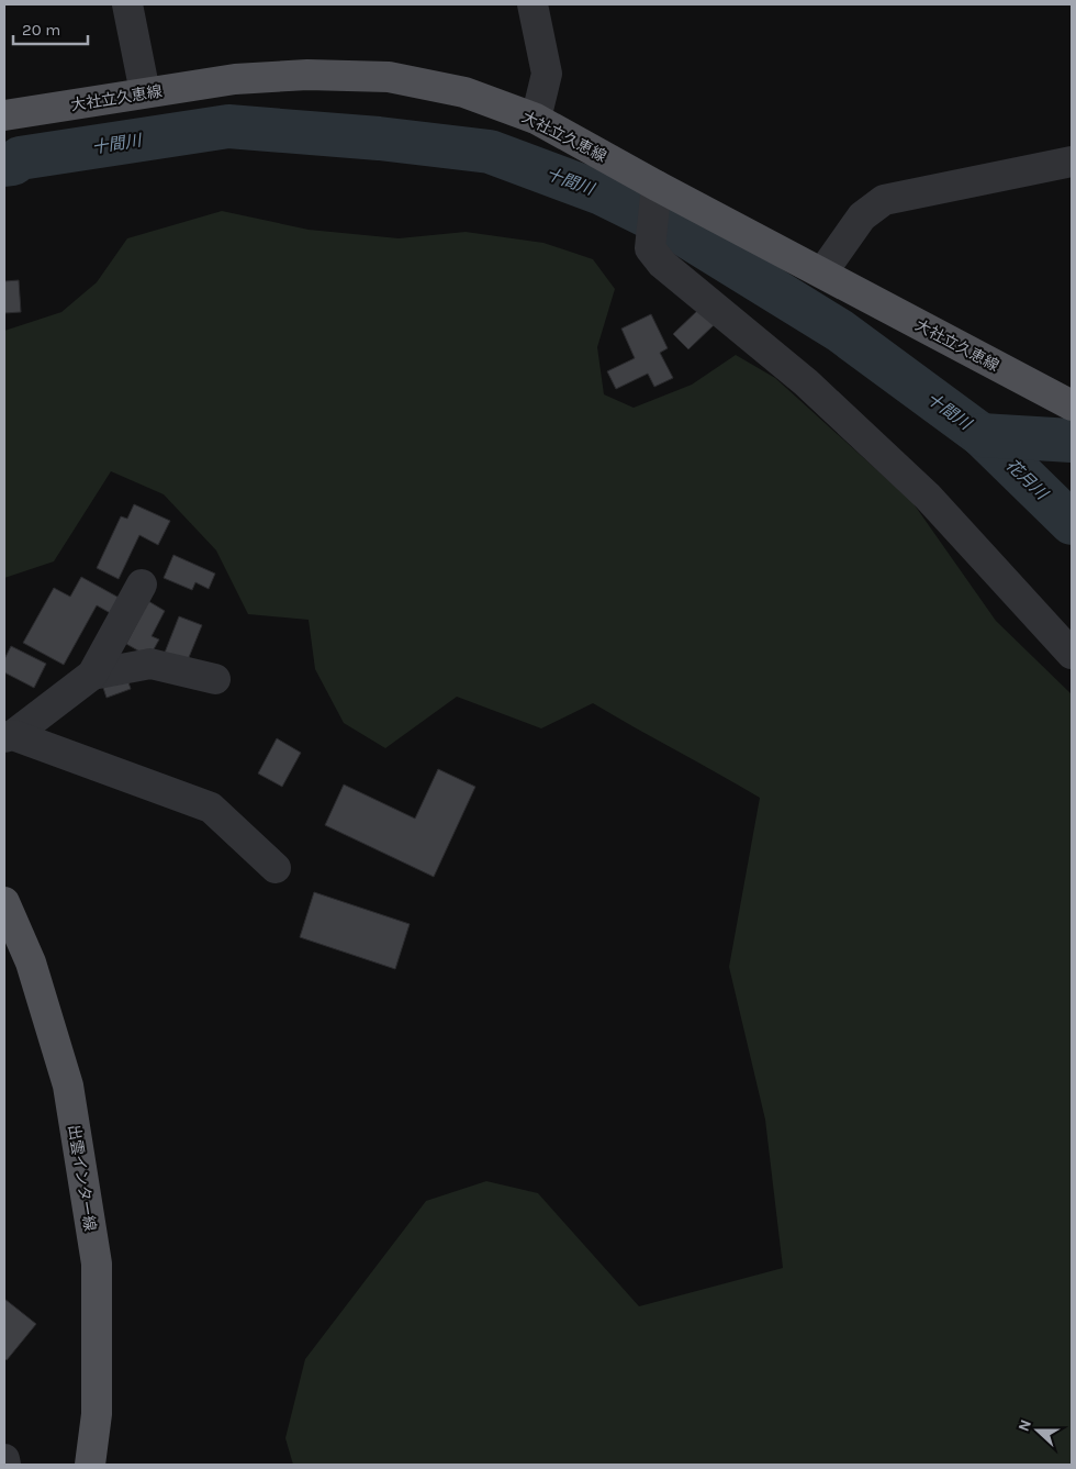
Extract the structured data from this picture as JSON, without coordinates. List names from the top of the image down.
{
  "streets": {
    "main road": ["大社立久恵線", "出雲インター線"]
  },
  "water": ["十間川", "花月川"],
  "scale_bar": "20 m",
  "north": "left"
}
